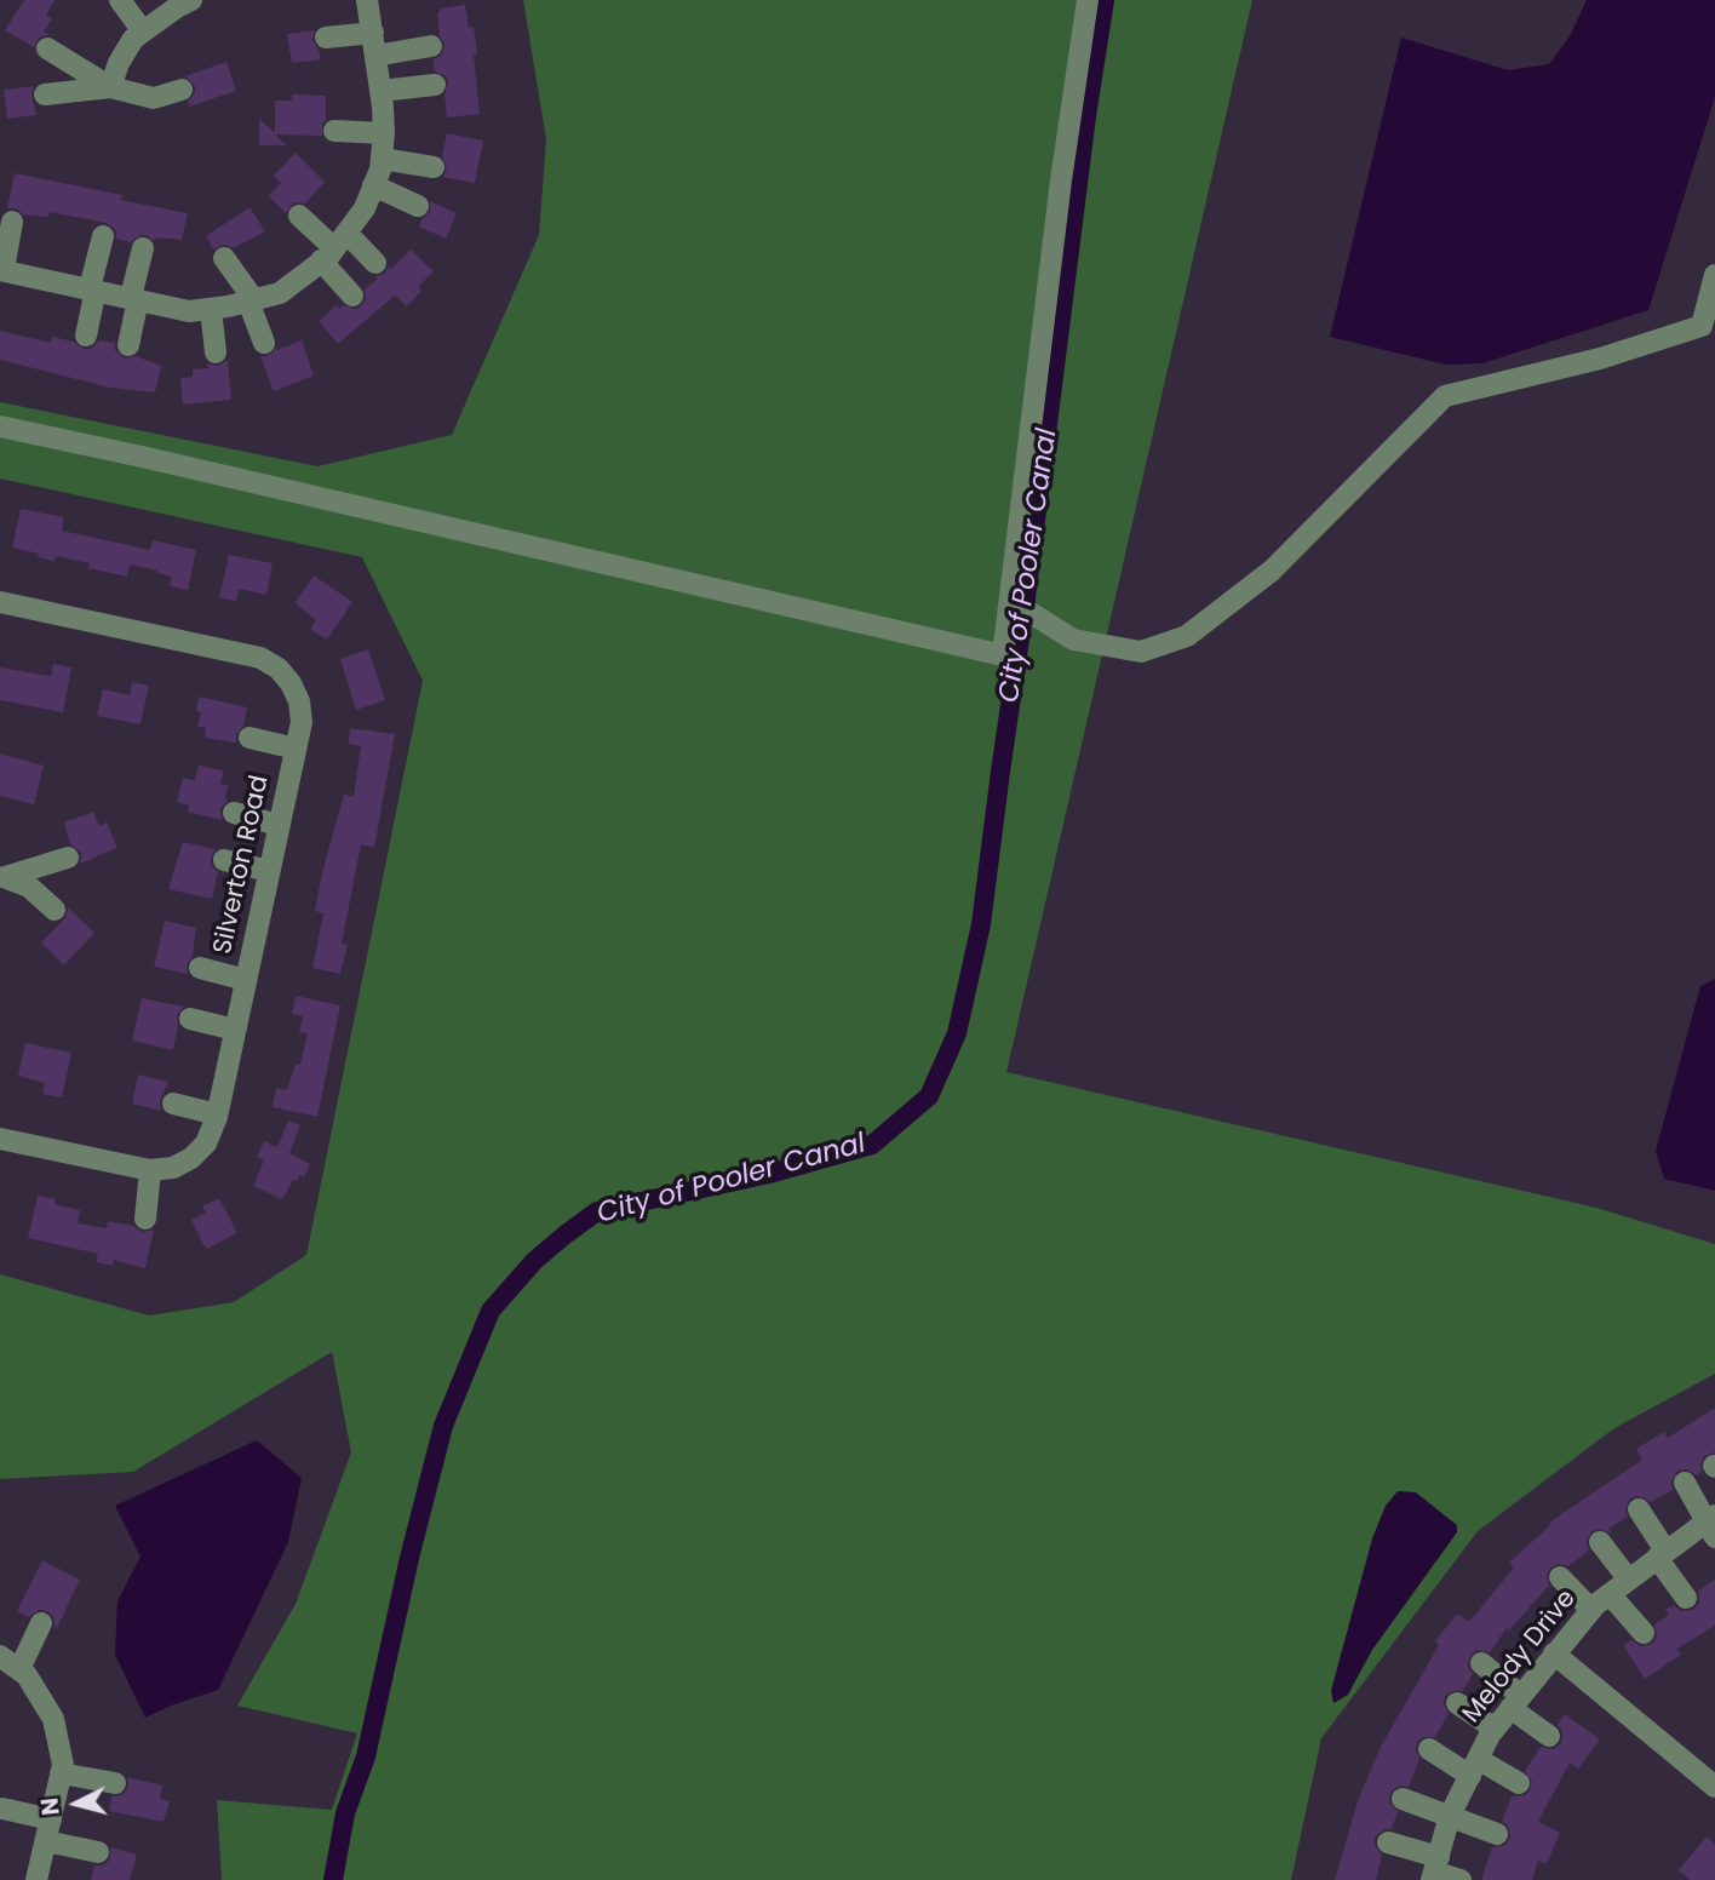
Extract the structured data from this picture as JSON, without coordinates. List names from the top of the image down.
{
  "streets": {
    "street": ["Silverton Road", "Melody Drive"]
  },
  "water": ["City of Pooler Canal"],
  "north": "left"
}
